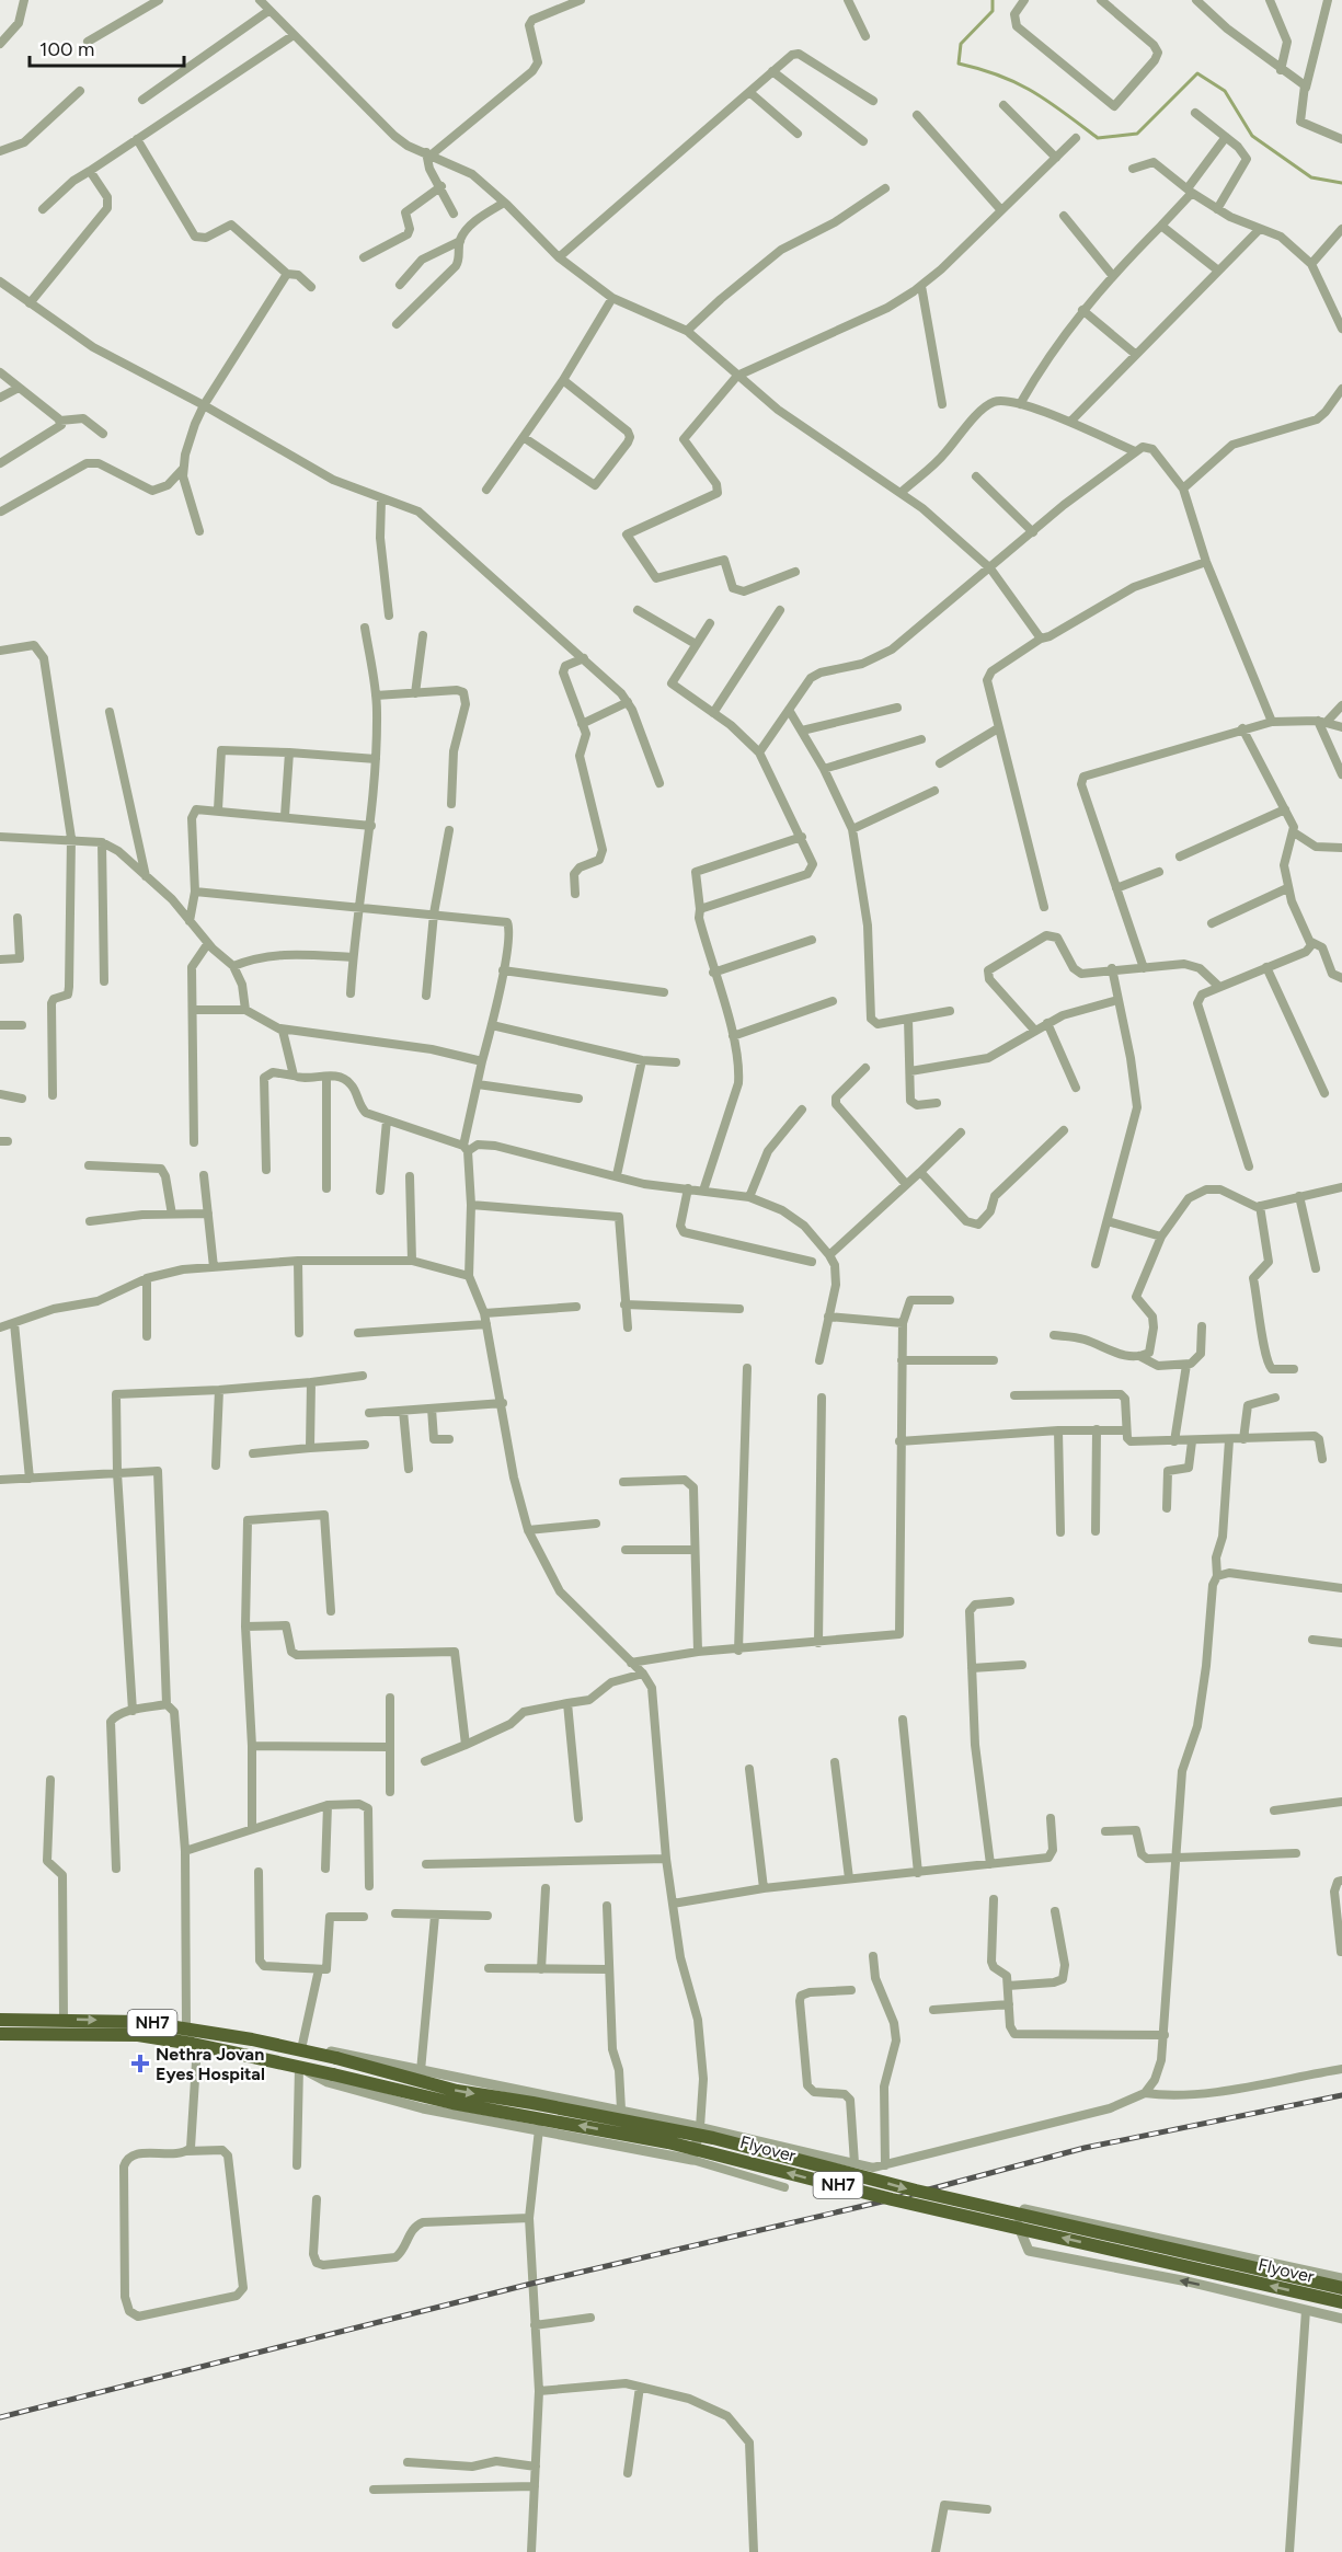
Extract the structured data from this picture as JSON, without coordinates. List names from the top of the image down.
{
  "streets": {
    "highway": ["NH7", "Flyover"]
  },
  "crossings": [
    ["NH7", "Flyover"]
  ],
  "places": {
    "health": ["Nethra Jovan Eyes Hospital"]
  },
  "scale_bar": "100 m"
}
